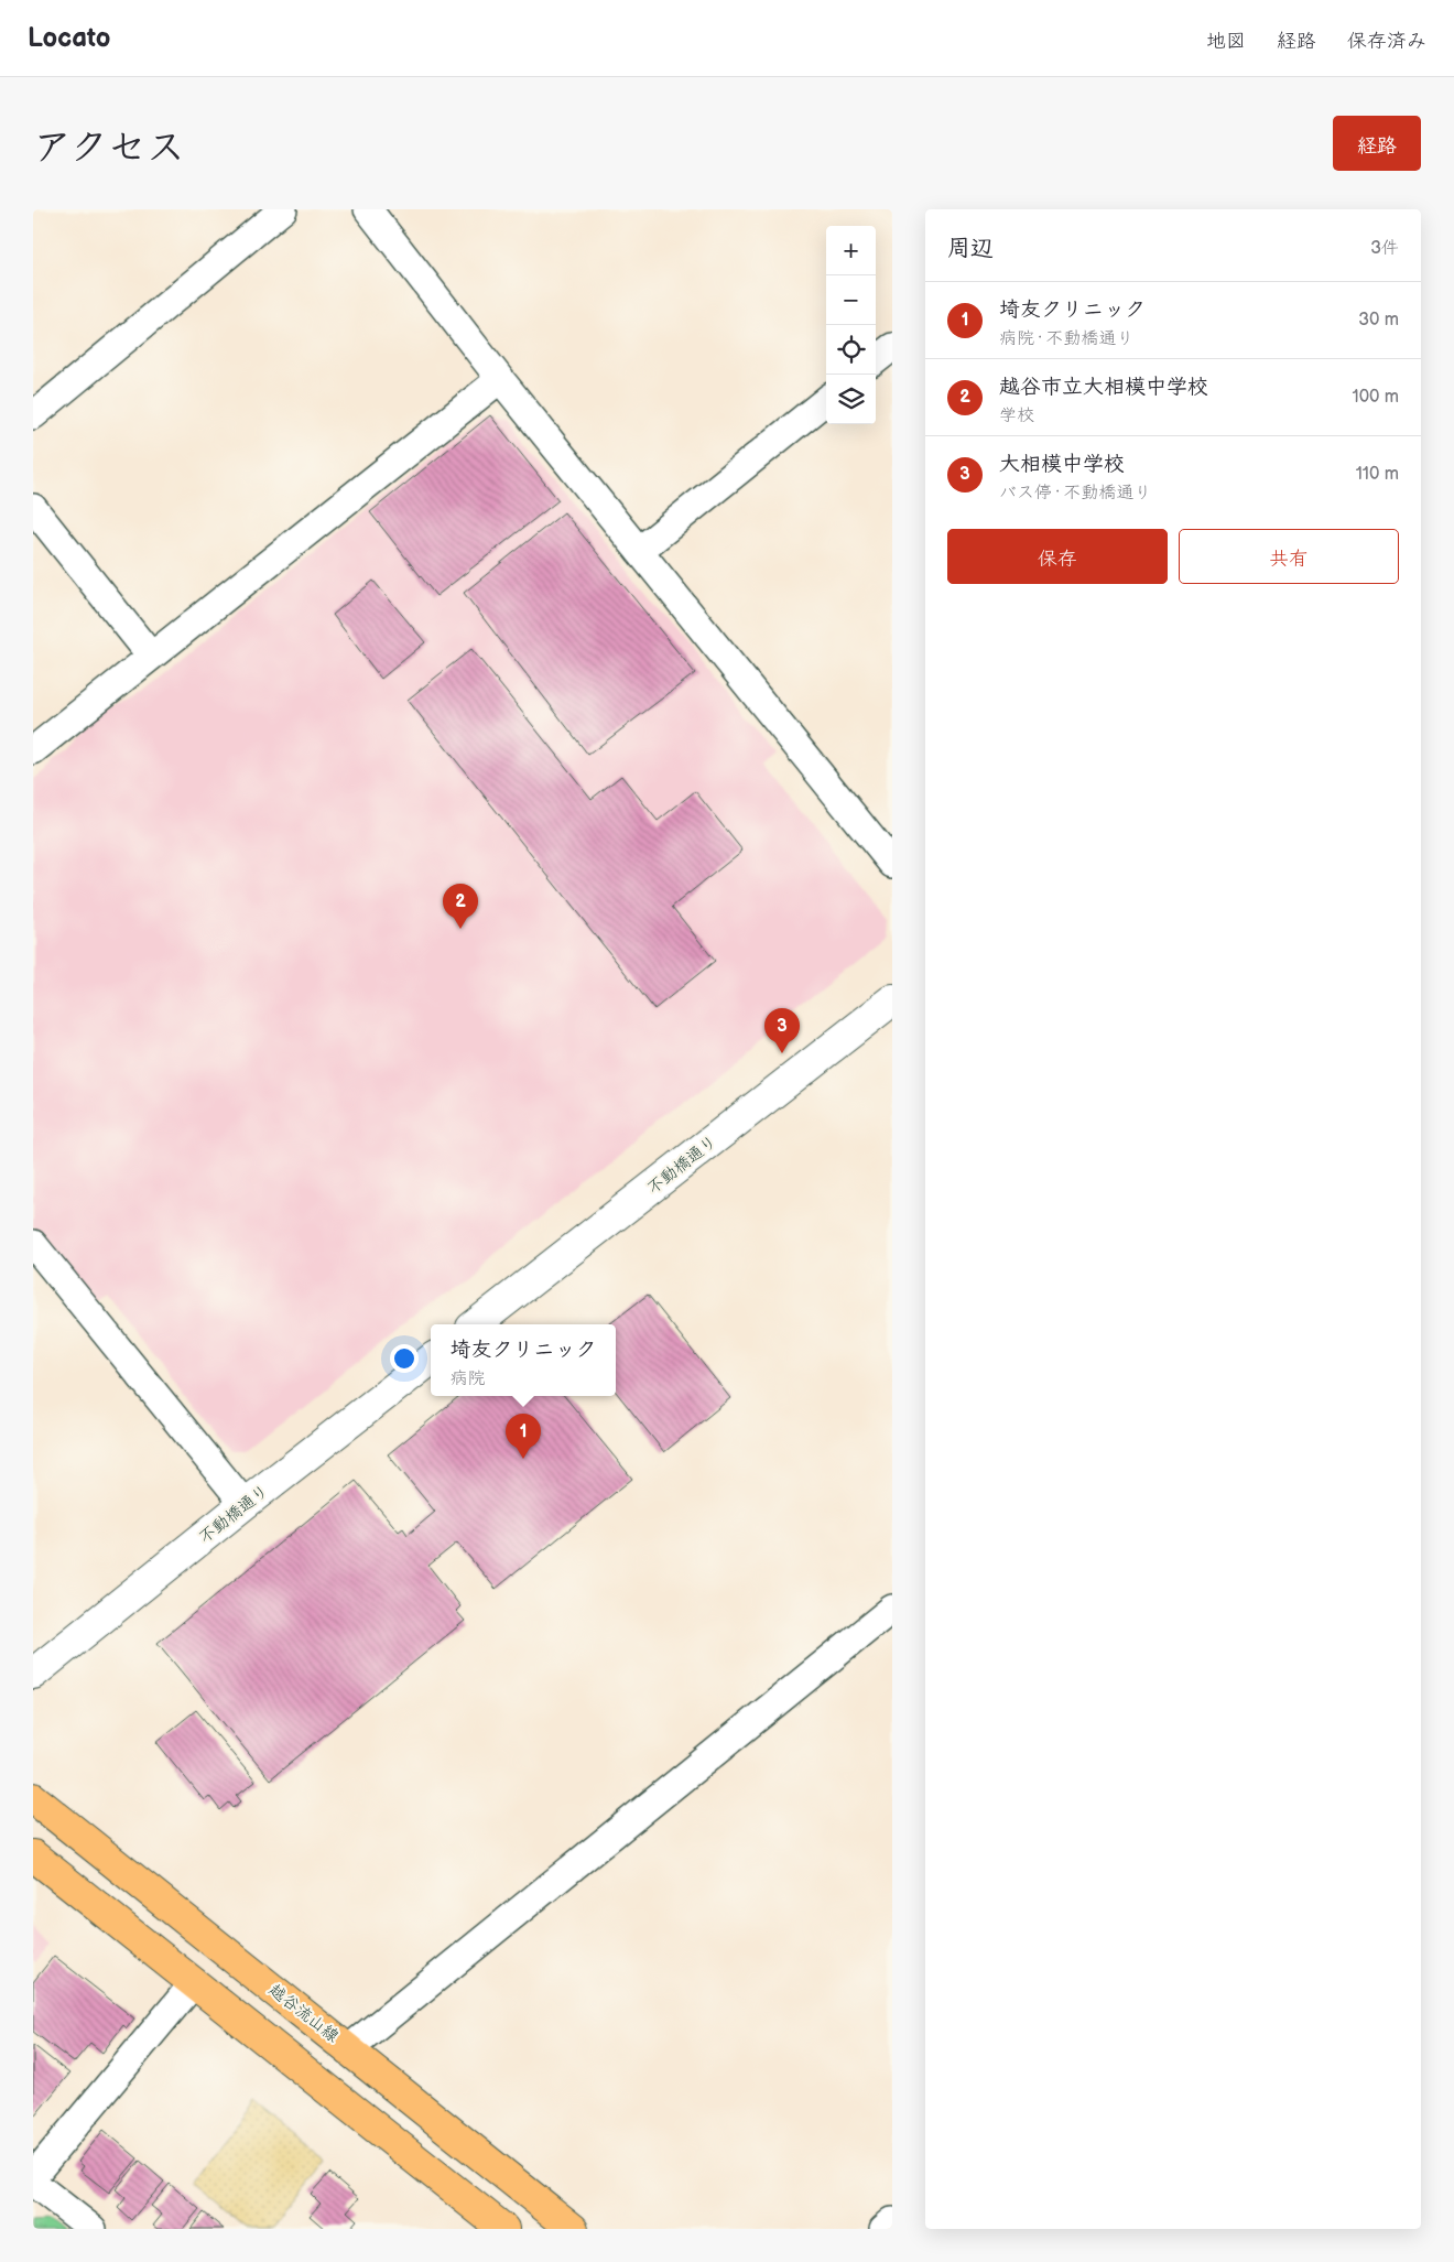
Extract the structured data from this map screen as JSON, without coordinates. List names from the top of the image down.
{
  "streets": {
    "main road": ["越谷流山線"],
    "street": ["不動橋通り"]
  },
  "page": {
    "header": "Locato",
    "nav": ["地図", "経路", "保存済み"],
    "title": "アクセス",
    "buttons": [
      "経路",
      ["保存", "共有"]
    ],
    "heading": ["周辺", "3件"],
    "map_buttons": ["+", "−"],
    "list": [
      {
        "mark": "1",
        "name": "埼友クリニック",
        "note": "病院 · 不動橋通り",
        "value": "30 m"
      },
      {
        "mark": "2",
        "name": "越谷市立大相模中学校",
        "note": "学校",
        "value": "100 m"
      },
      {
        "mark": "3",
        "name": "大相模中学校",
        "note": "バス停 · 不動橋通り",
        "value": "110 m"
      }
    ],
    "pins": ["2", "3", "1"],
    "popup": ["埼友クリニック", "病院"]
  }
}
